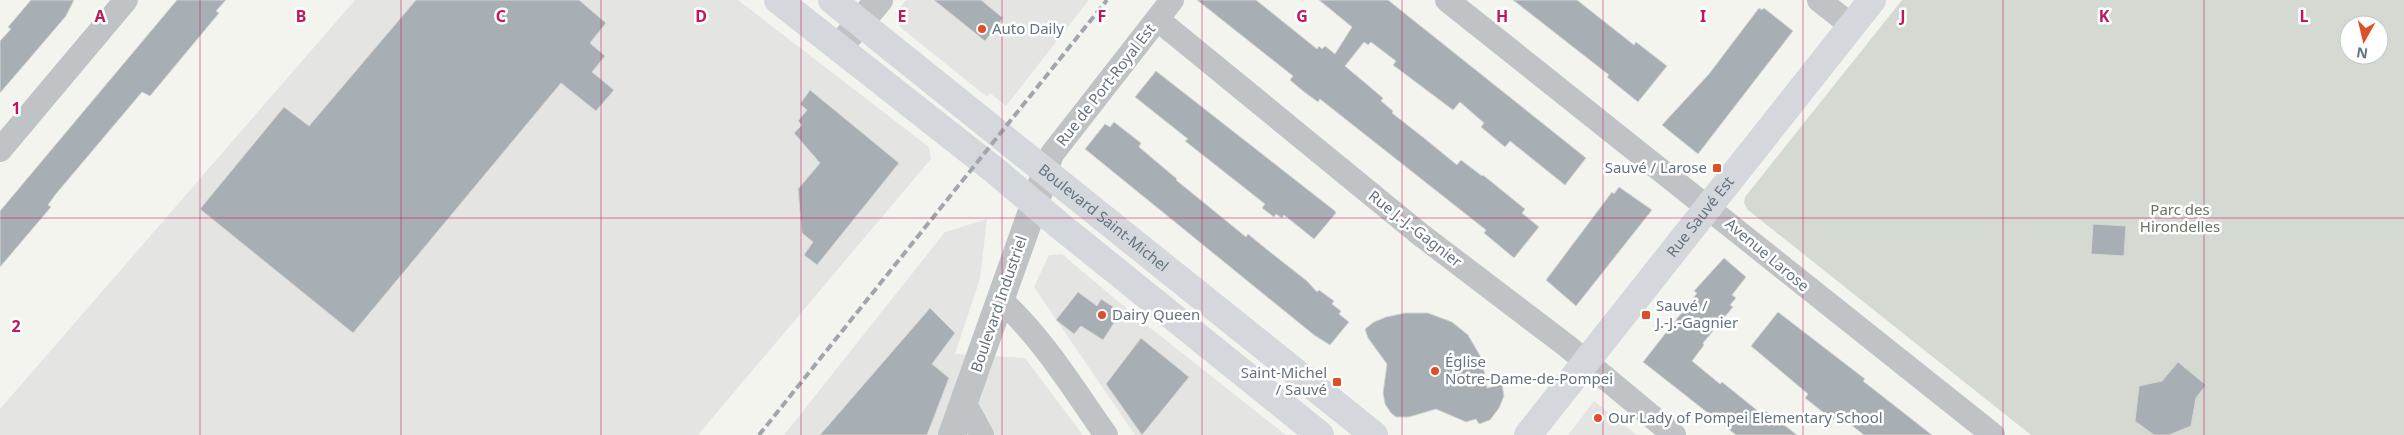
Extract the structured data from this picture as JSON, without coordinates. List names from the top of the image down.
{
  "streets": {
    "main road": ["Rue Sauvé Est", "Boulevard Saint-Michel"],
    "street": [
      "Rue de Port-Royal Est",
      "Rue J.-J.-Gagnier",
      "Avenue Larose",
      "Boulevard Industriel"
    ]
  },
  "crossings": [
    ["Rue de Port-Royal Est", "Boulevard Saint-Michel"],
    ["Rue de Port-Royal Est", "Rue J.-J.-Gagnier"],
    ["Rue de Port-Royal Est", "Boulevard Industriel"],
    ["Rue Sauvé Est", "Rue J.-J.-Gagnier"],
    ["Rue Sauvé Est", "Avenue Larose"],
    ["Boulevard Saint-Michel", "Boulevard Industriel"]
  ],
  "parks": ["Parc des Hirondelles"],
  "places": {
    "other": [
      "Auto Daily",
      "Dairy Queen",
      "Église Notre-Dame-de-Pompei",
      "Our Lady of Pompei Elementary School"
    ],
    "transit": ["Sauvé / Larose", "Sauvé / J.-J.-Gagnier", "Saint-Michel / Sauvé"]
  },
  "north": "bottom",
  "grid": {
    "columns": [
      "A",
      "B",
      "C",
      "D",
      "E",
      "F",
      "G",
      "H",
      "I",
      "J",
      "K",
      "L"
    ],
    "rows": ["1", "2"]
  }
}
